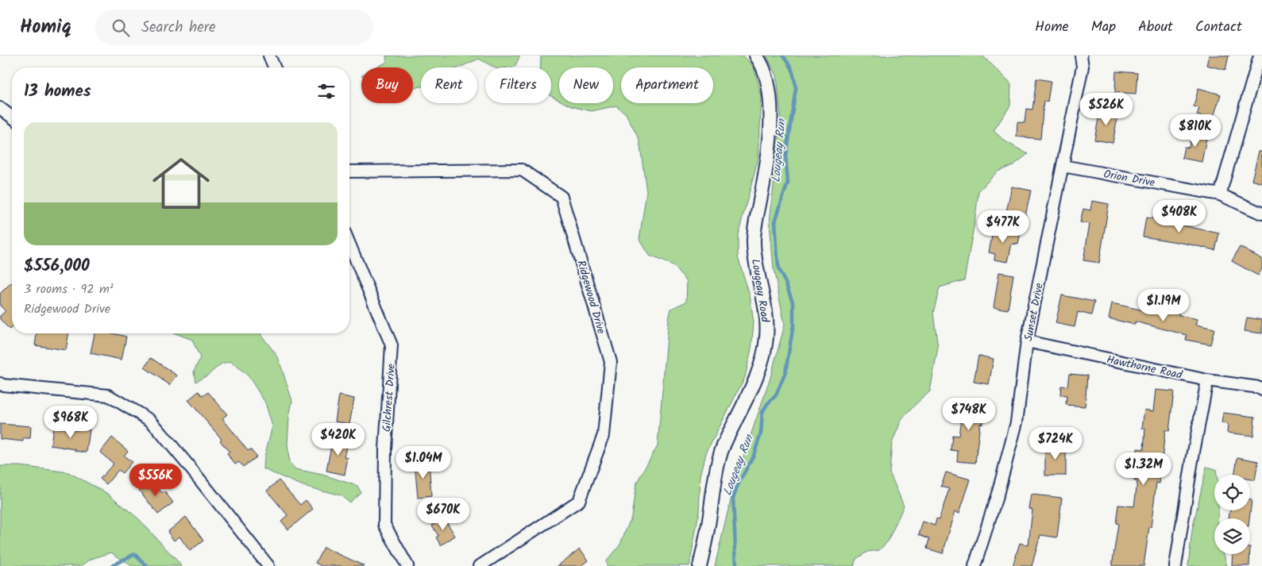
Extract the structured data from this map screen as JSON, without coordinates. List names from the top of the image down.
{
  "streets": {
    "street": [
      "Orion Drive",
      "Lougeay Road",
      "Ridgewood Drive",
      "Sunset Drive",
      "Hawthorne Road",
      "Gilchrest Drive"
    ]
  },
  "crossings": [
    ["Orion Drive", "Sunset Drive"],
    ["Sunset Drive", "Hawthorne Road"]
  ],
  "water": ["Lougeay Run"],
  "page": {
    "header": "Homiq",
    "search": "Search here",
    "nav": [
      "Home",
      "Map",
      "About",
      "Contact"
    ],
    "chip": [
      "Buy",
      "Rent",
      "Filters",
      "New",
      "Apartment"
    ],
    "heading": "13 homes",
    "price": [
      "$526K",
      "$810K",
      "$408K",
      "$477K",
      "$1.19M",
      "$748K",
      "$968K",
      "$420K",
      "$724K",
      "$1.04M",
      "$1.32M",
      "$556K",
      "$670K"
    ],
    "list": [
      {
        "name": "$556,000",
        "note": "3 rooms · 92 m² · Ridgewood Drive"
      }
    ]
  }
}
